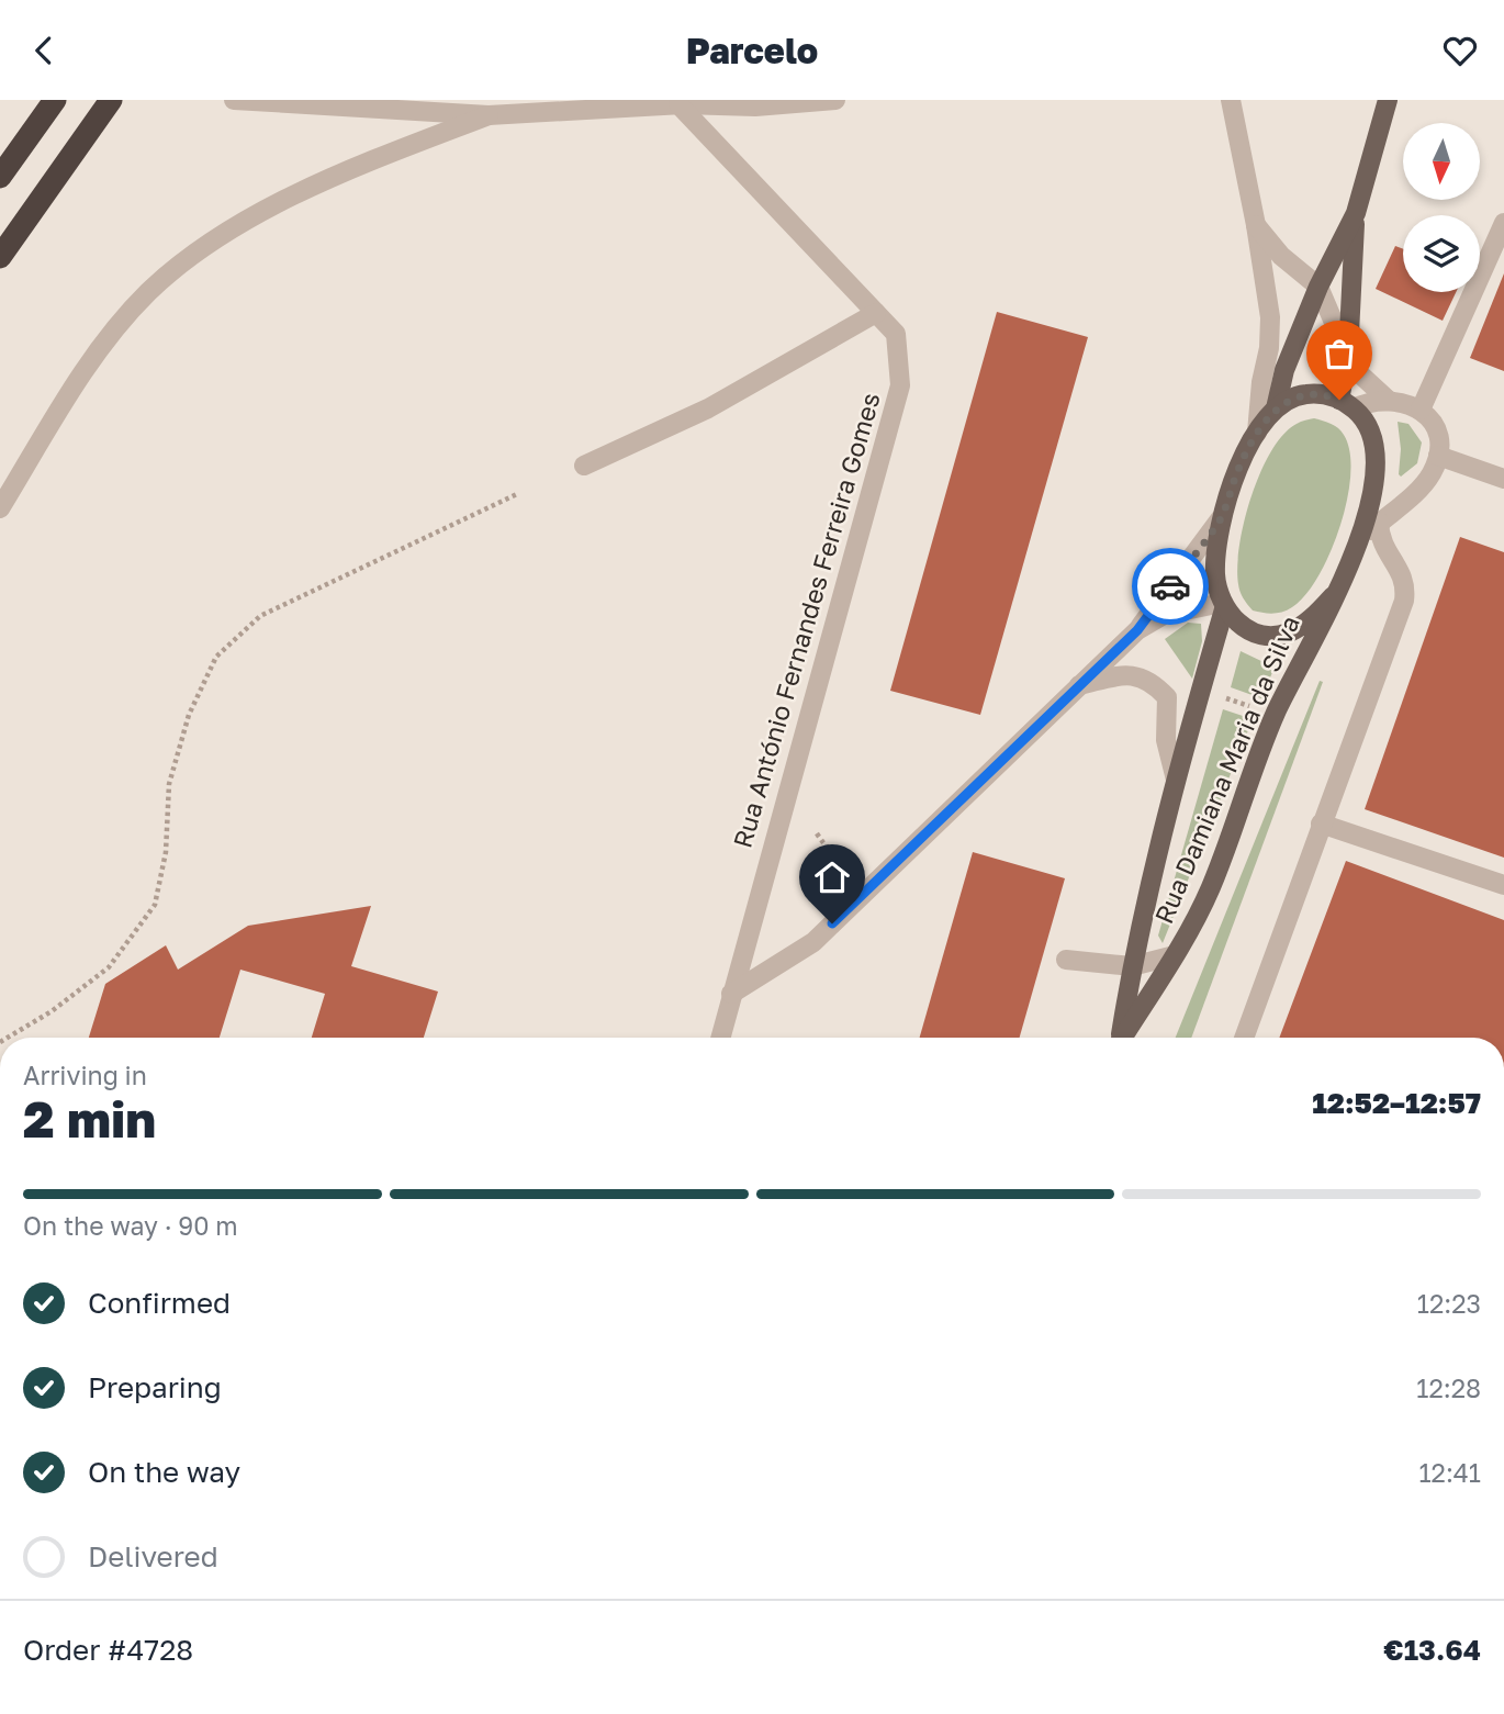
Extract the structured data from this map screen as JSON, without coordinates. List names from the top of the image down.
{
  "streets": {
    "main road": ["Rua Damiana Maria da Silva"],
    "street": ["Rua António Fernandes Ferreira Gomes"]
  },
  "north": "bottom",
  "page": {
    "header": "Parcelo",
    "heading": ["2 min", "Arriving in", "12:52–12:57"],
    "panel": ["Order #4728", "€13.64"],
    "bar": "On the way · 90 m",
    "list": [
      ["Confirmed", "12:23"],
      ["Preparing", "12:28"],
      ["On the way", "12:41"],
      "Delivered"
    ]
  }
}
